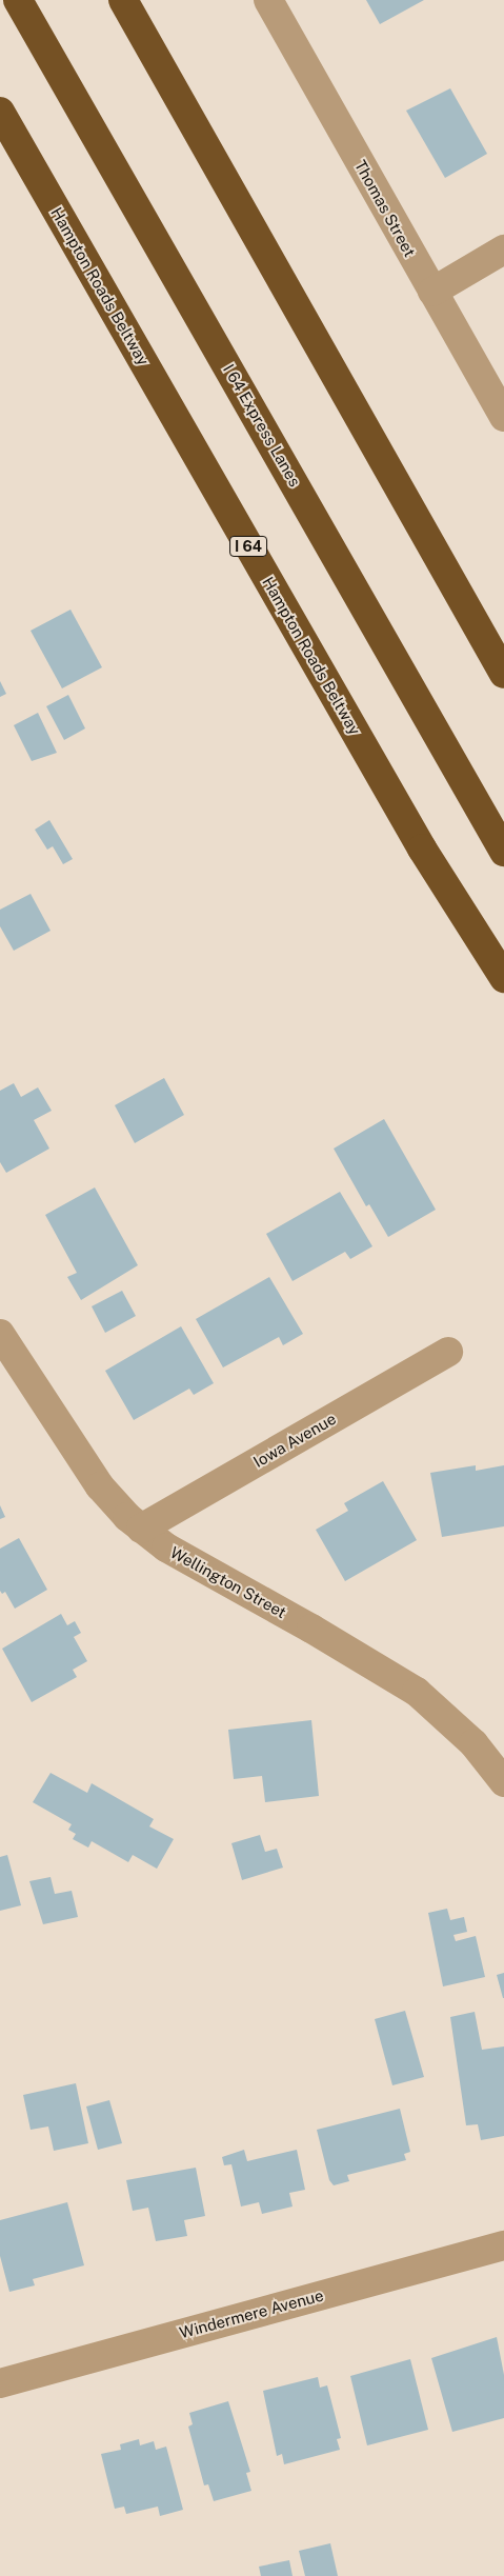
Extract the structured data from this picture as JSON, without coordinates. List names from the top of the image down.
{
  "streets": {
    "highway": ["Hampton Roads Beltway", "I 64 Express Lanes", "I 64"],
    "street": [
      "Thomas Street",
      "Iowa Avenue",
      "Wellington Street",
      "Windermere Avenue"
    ]
  },
  "crossings": [
    ["Iowa Avenue", "Wellington Street"]
  ]
}
